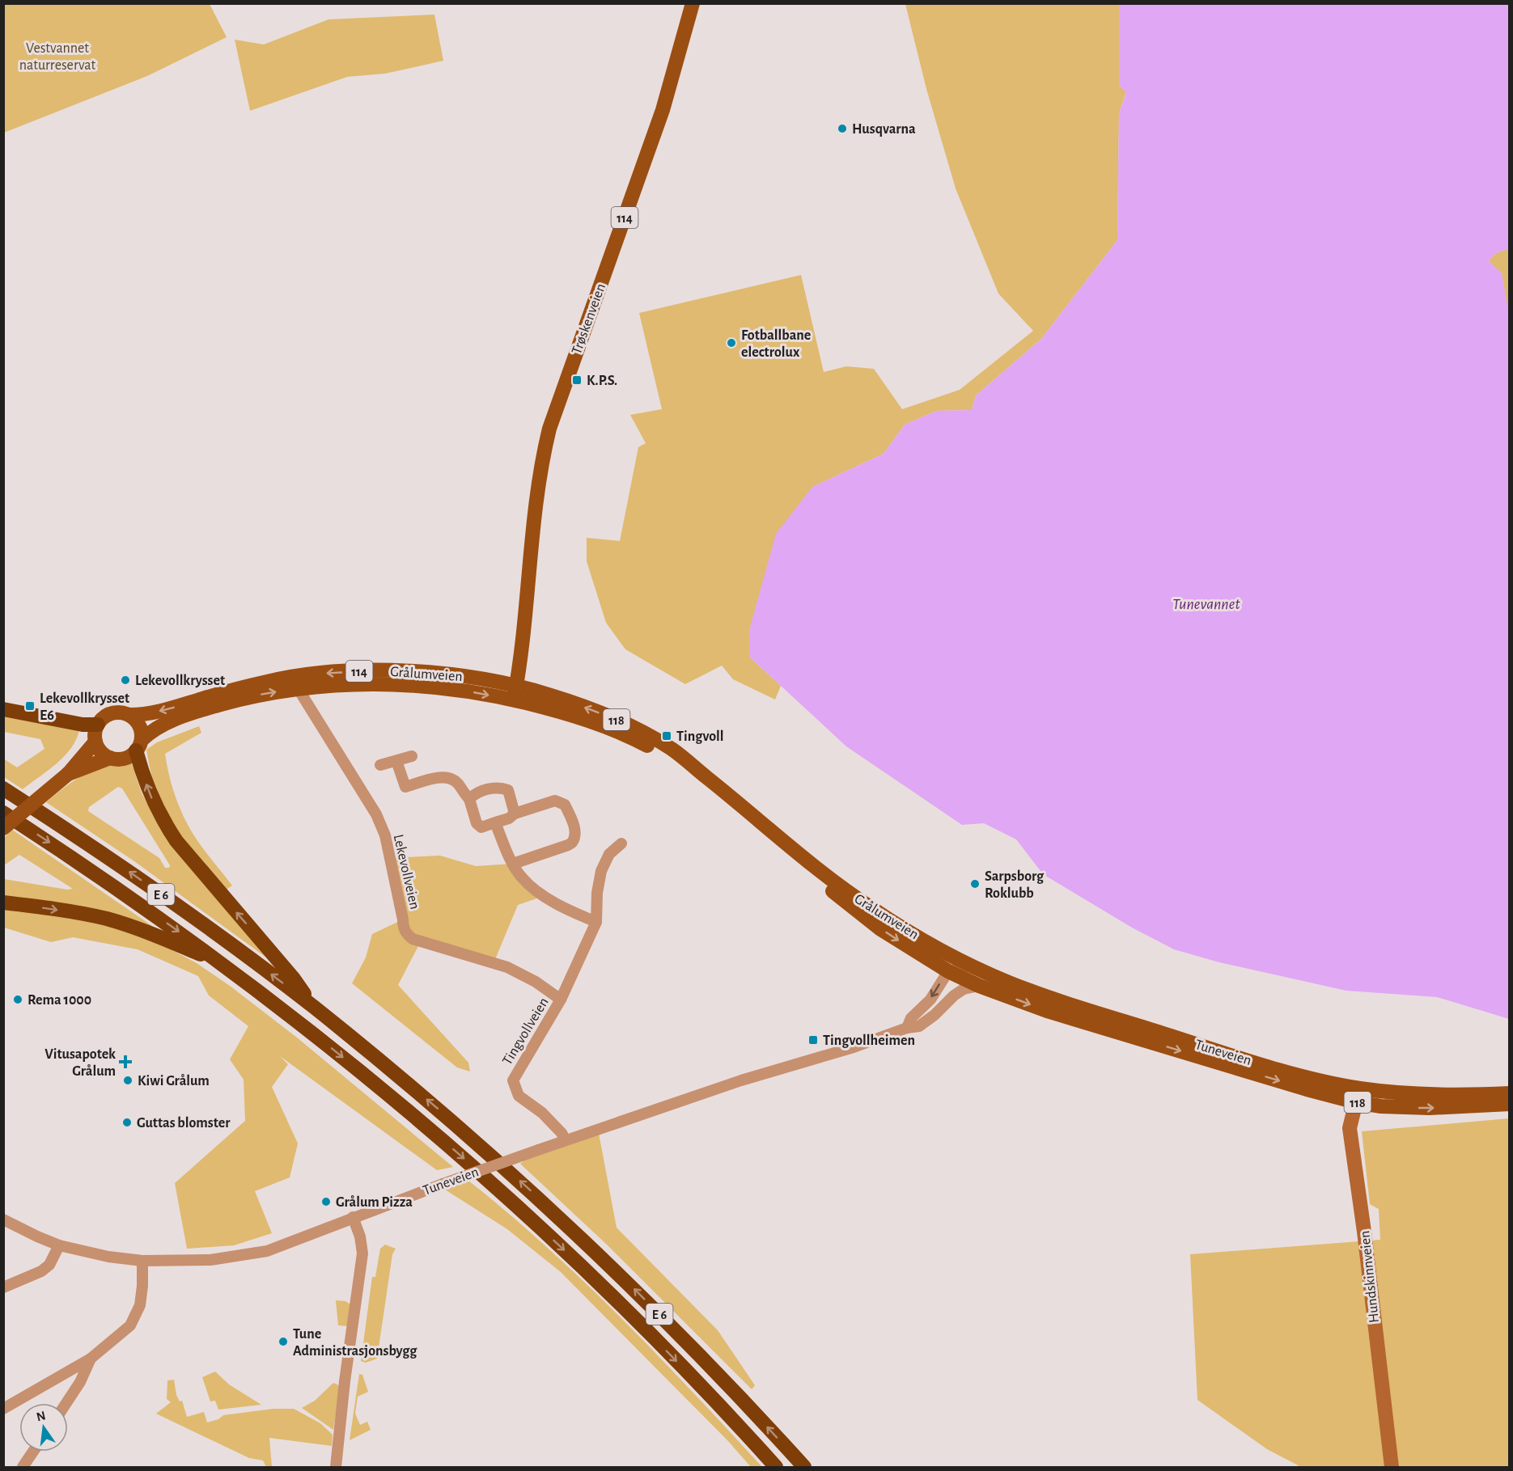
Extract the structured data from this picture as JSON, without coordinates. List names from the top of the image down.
{
  "streets": {
    "highway": ["E 6"],
    "main road": [
      "114",
      "Trøskenveien",
      "Grålumveien",
      "118",
      "Tuneveien"
    ],
    "street": ["Lekevollveien", "Tingvollveien", "Hundskinnveien"]
  },
  "crossings": [
    ["114", "Grålumveien"],
    ["114", "E 6"],
    ["Trøskenveien", "Grålumveien"],
    ["Grålumveien", "Lekevollveien"],
    ["Grålumveien", "E 6"],
    ["Grålumveien", "Tuneveien"],
    ["Lekevollveien", "Tingvollveien"],
    ["Tingvollveien", "Tuneveien"],
    ["Tuneveien", "Hundskinnveien"]
  ],
  "water": ["Tunevannet"],
  "parks": ["Vestvannet naturreservat"],
  "places": {
    "other": [
      "Husqvarna",
      "Fotballbane electrolux",
      "Lekevollkrysset",
      "Sarpsborg Roklubb",
      "Rema 1000",
      "Kiwi Grålum",
      "Guttas blomster",
      "Grålum Pizza",
      "Tune Administrasjonsbygg"
    ],
    "transit": [
      "K.P.S.",
      "Lekevollkrysset E6",
      "Tingvoll",
      "Tingvollheimen"
    ],
    "health": ["Vitusapotek Grålum"]
  },
  "north": "top"
}
